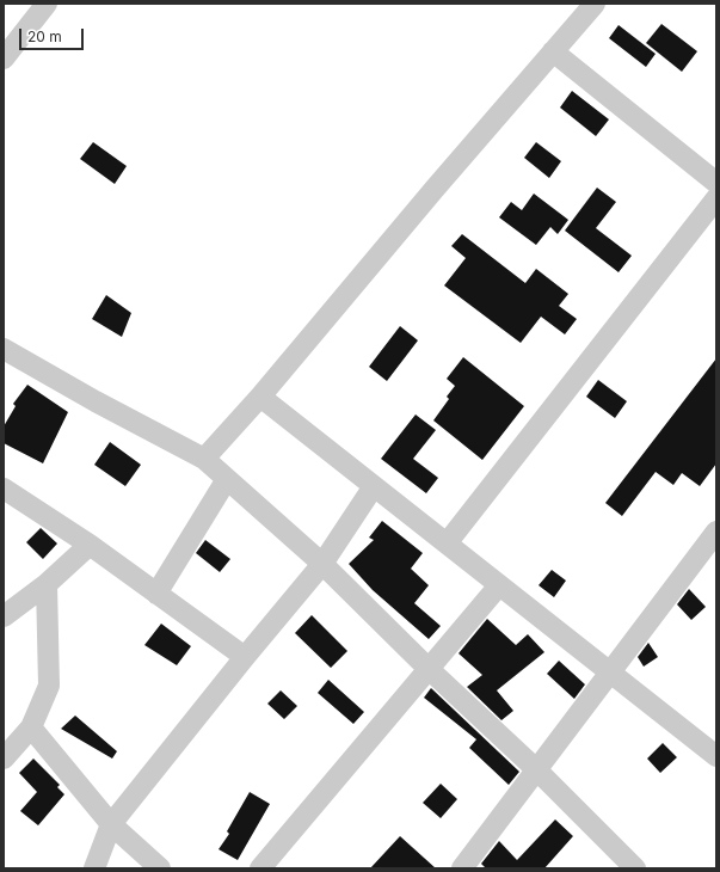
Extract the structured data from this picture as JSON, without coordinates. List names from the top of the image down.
{
  "scale_bar": "20 m"
}
